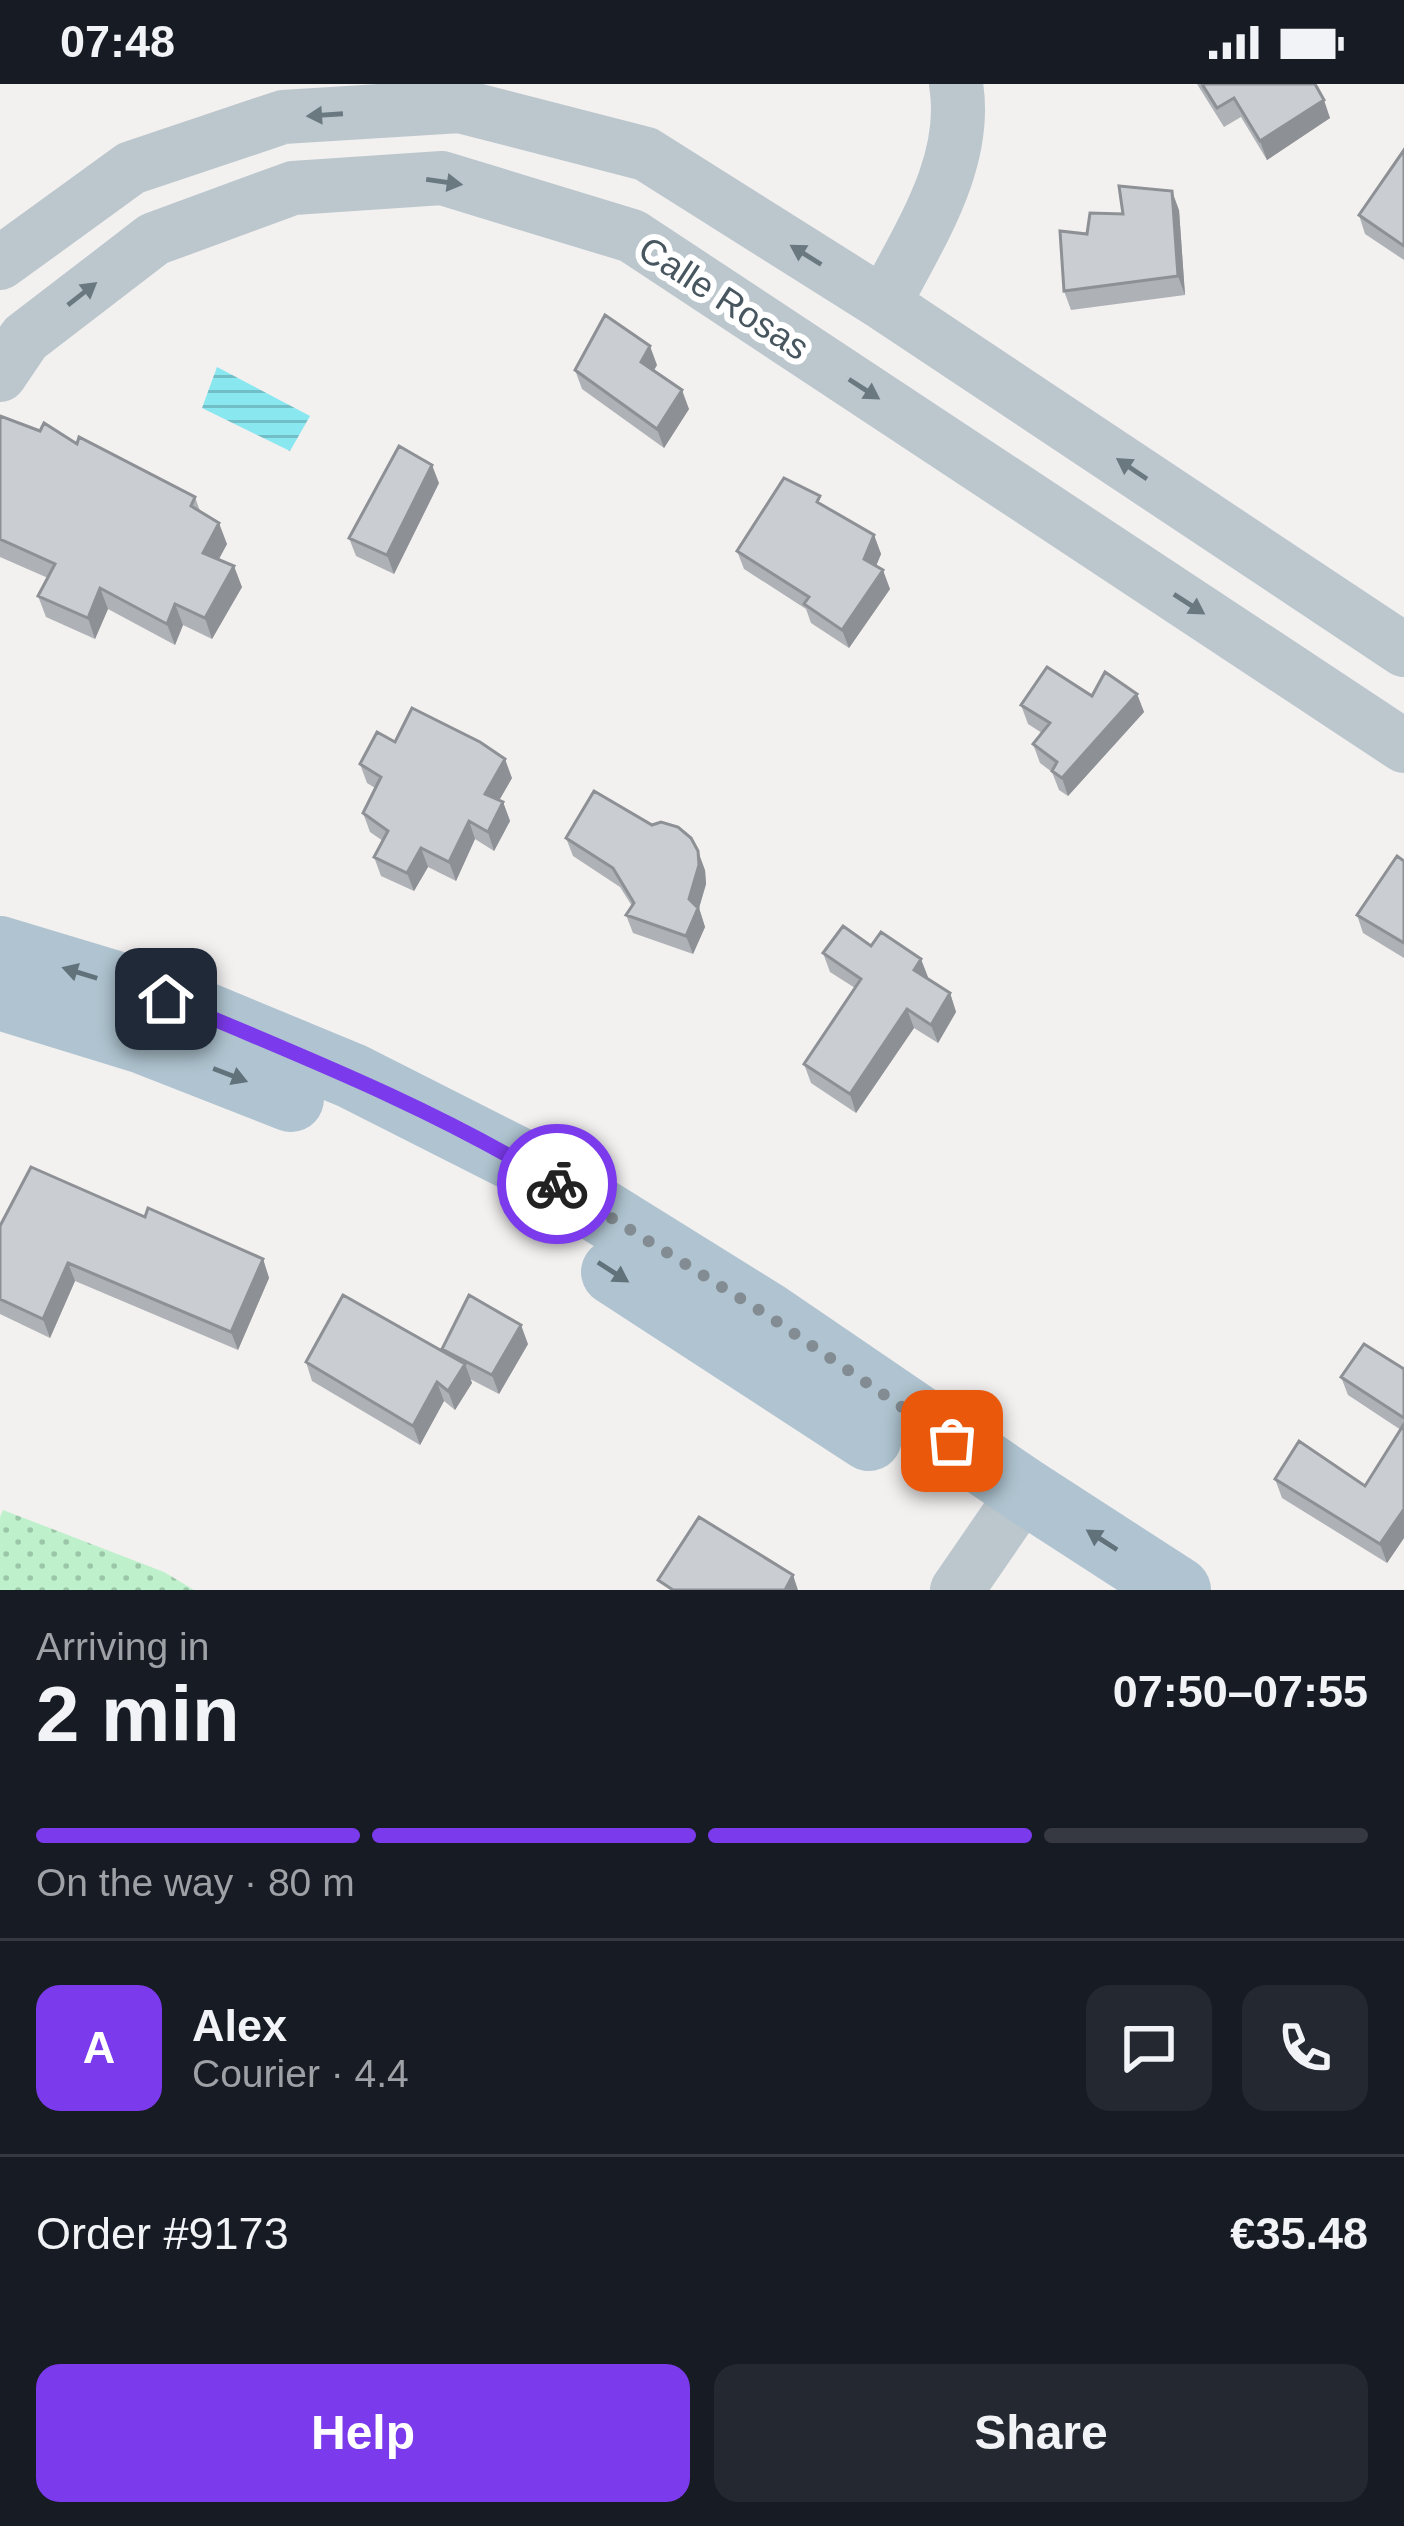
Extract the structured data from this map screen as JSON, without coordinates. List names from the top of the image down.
{
  "streets": {
    "street": ["Calle Rosas"]
  },
  "page": {
    "status": "07:48",
    "heading": ["2 min", "Arriving in", "07:50–07:55"],
    "panel": [
      "Alex",
      "Courier · 4.4",
      "Order #9173",
      "€35.48"
    ],
    "bar": "On the way · 80 m",
    "round": "A",
    "buttons": ["Help", "Share"]
  }
}
